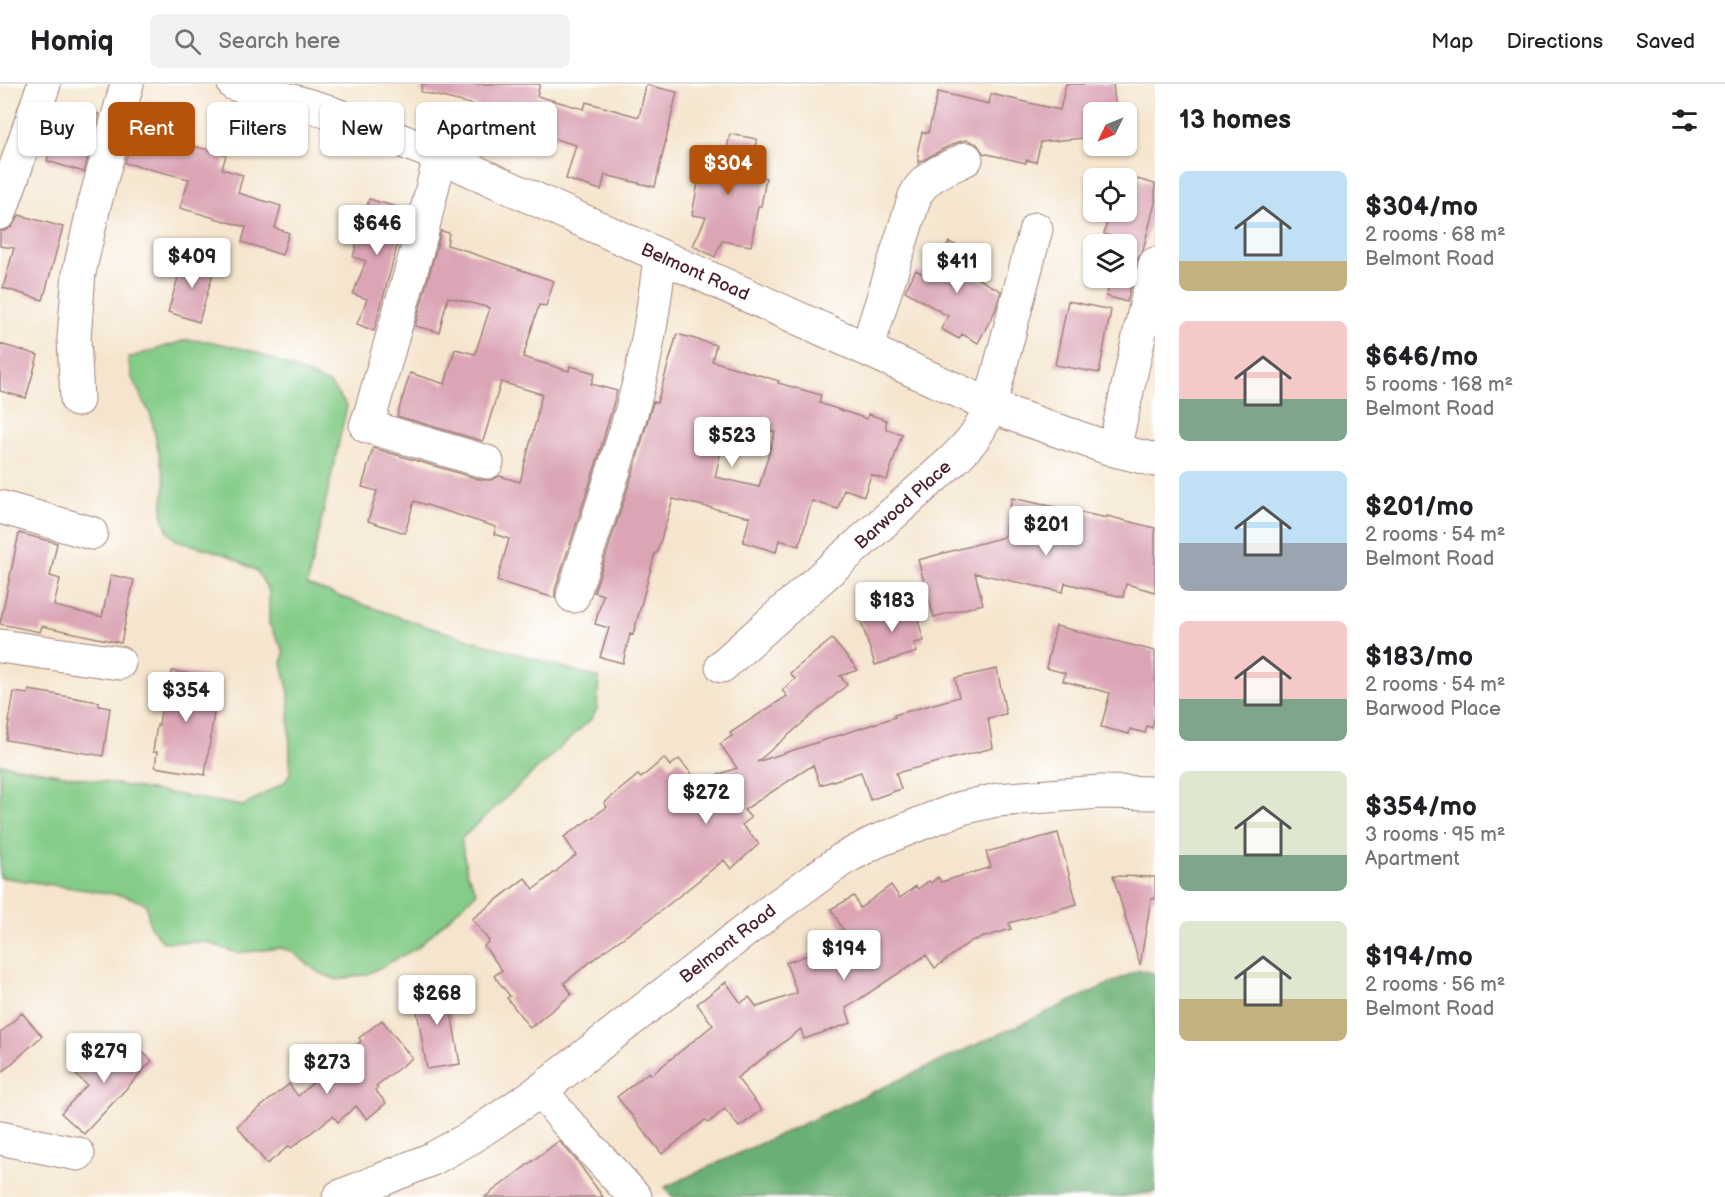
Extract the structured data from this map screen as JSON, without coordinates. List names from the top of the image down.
{
  "streets": {
    "street": ["Belmont Road", "Barwood Place"]
  },
  "crossings": [
    ["Belmont Road", "Barwood Place"]
  ],
  "north": "bottom left",
  "page": {
    "header": "Homiq",
    "search": "Search here",
    "nav": ["Map", "Directions", "Saved"],
    "heading": "13 homes",
    "chip": [
      "Buy",
      "Rent",
      "Filters",
      "New",
      "Apartment"
    ],
    "price": [
      "$304",
      "$646",
      "$409",
      "$411",
      "$523",
      "$201",
      "$183",
      "$354",
      "$272",
      "$194",
      "$268",
      "$279",
      "$273"
    ],
    "list": [
      {
        "name": "$304/mo",
        "note": "2 rooms · 68 m² · Belmont Road"
      },
      {
        "name": "$646/mo",
        "note": "5 rooms · 168 m² · Belmont Road"
      },
      {
        "name": "$201/mo",
        "note": "2 rooms · 54 m² · Belmont Road"
      },
      {
        "name": "$183/mo",
        "note": "2 rooms · 54 m² · Barwood Place"
      },
      {
        "name": "$354/mo",
        "note": "3 rooms · 95 m² · Apartment"
      },
      {
        "name": "$194/mo",
        "note": "2 rooms · 56 m² · Belmont Road"
      }
    ]
  }
}
